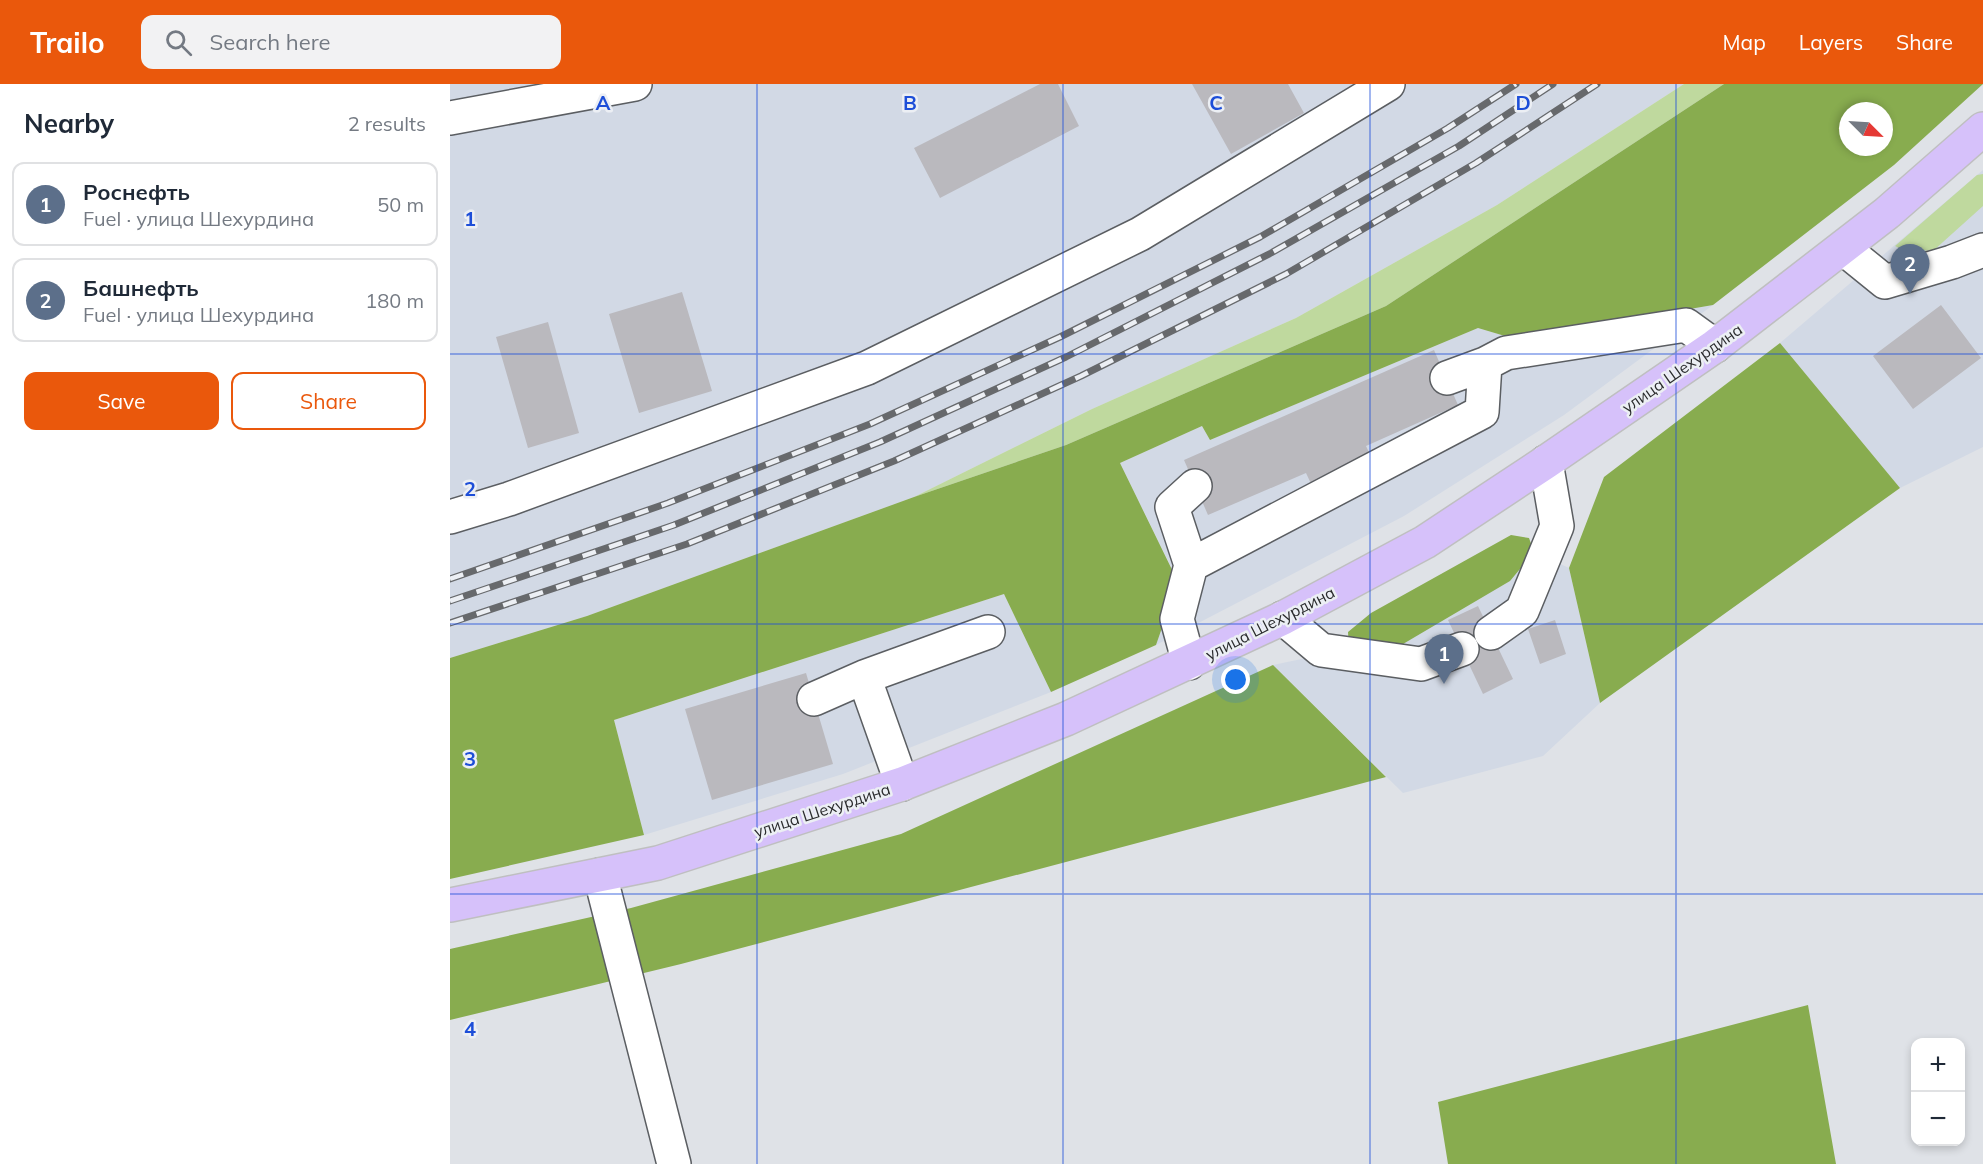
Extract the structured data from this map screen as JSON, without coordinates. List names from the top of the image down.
{
  "streets": {
    "main road": ["улица Шехурдина"]
  },
  "north": "bottom right",
  "page": {
    "header": "Trailo",
    "search": "Search here",
    "nav": ["Map", "Layers", "Share"],
    "heading": ["Nearby", "2 results"],
    "list": [
      {
        "mark": "1",
        "name": "Роснефть",
        "note": "Fuel · улица Шехурдина",
        "value": "50 m"
      },
      {
        "mark": "2",
        "name": "Башнефть",
        "note": "Fuel · улица Шехурдина",
        "value": "180 m"
      }
    ],
    "pins": ["2", "1"],
    "buttons": ["Save", "Share"],
    "map_buttons": ["+", "−"]
  },
  "grid": {
    "columns": [
      "A",
      "B",
      "C",
      "D"
    ],
    "rows": [
      "1",
      "2",
      "3",
      "4"
    ]
  }
}
